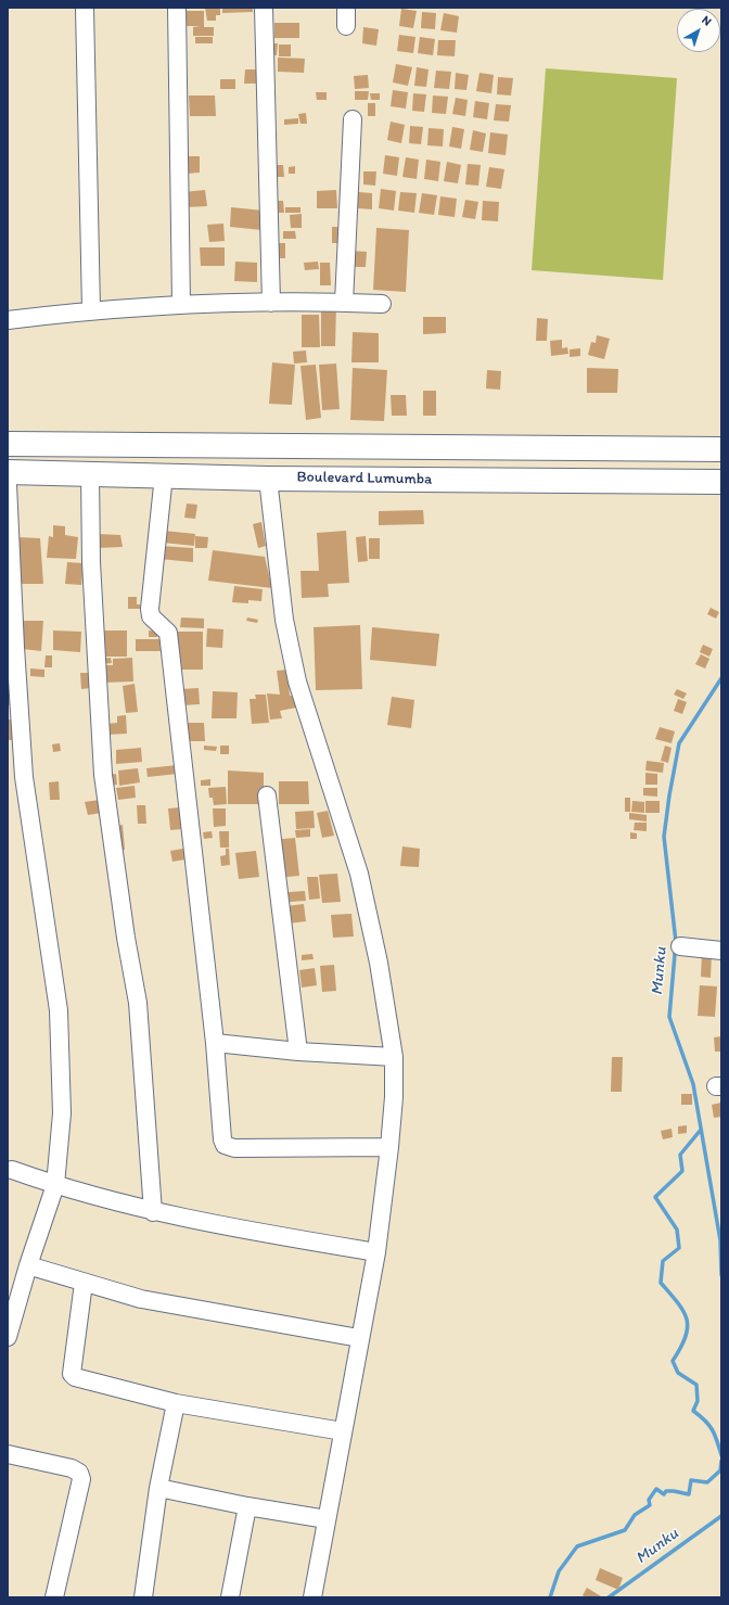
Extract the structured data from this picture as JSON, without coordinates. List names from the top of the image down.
{
  "streets": {
    "highway": ["Boulevard Lumumba"]
  },
  "water": ["Munku"],
  "north": "top right"
}
